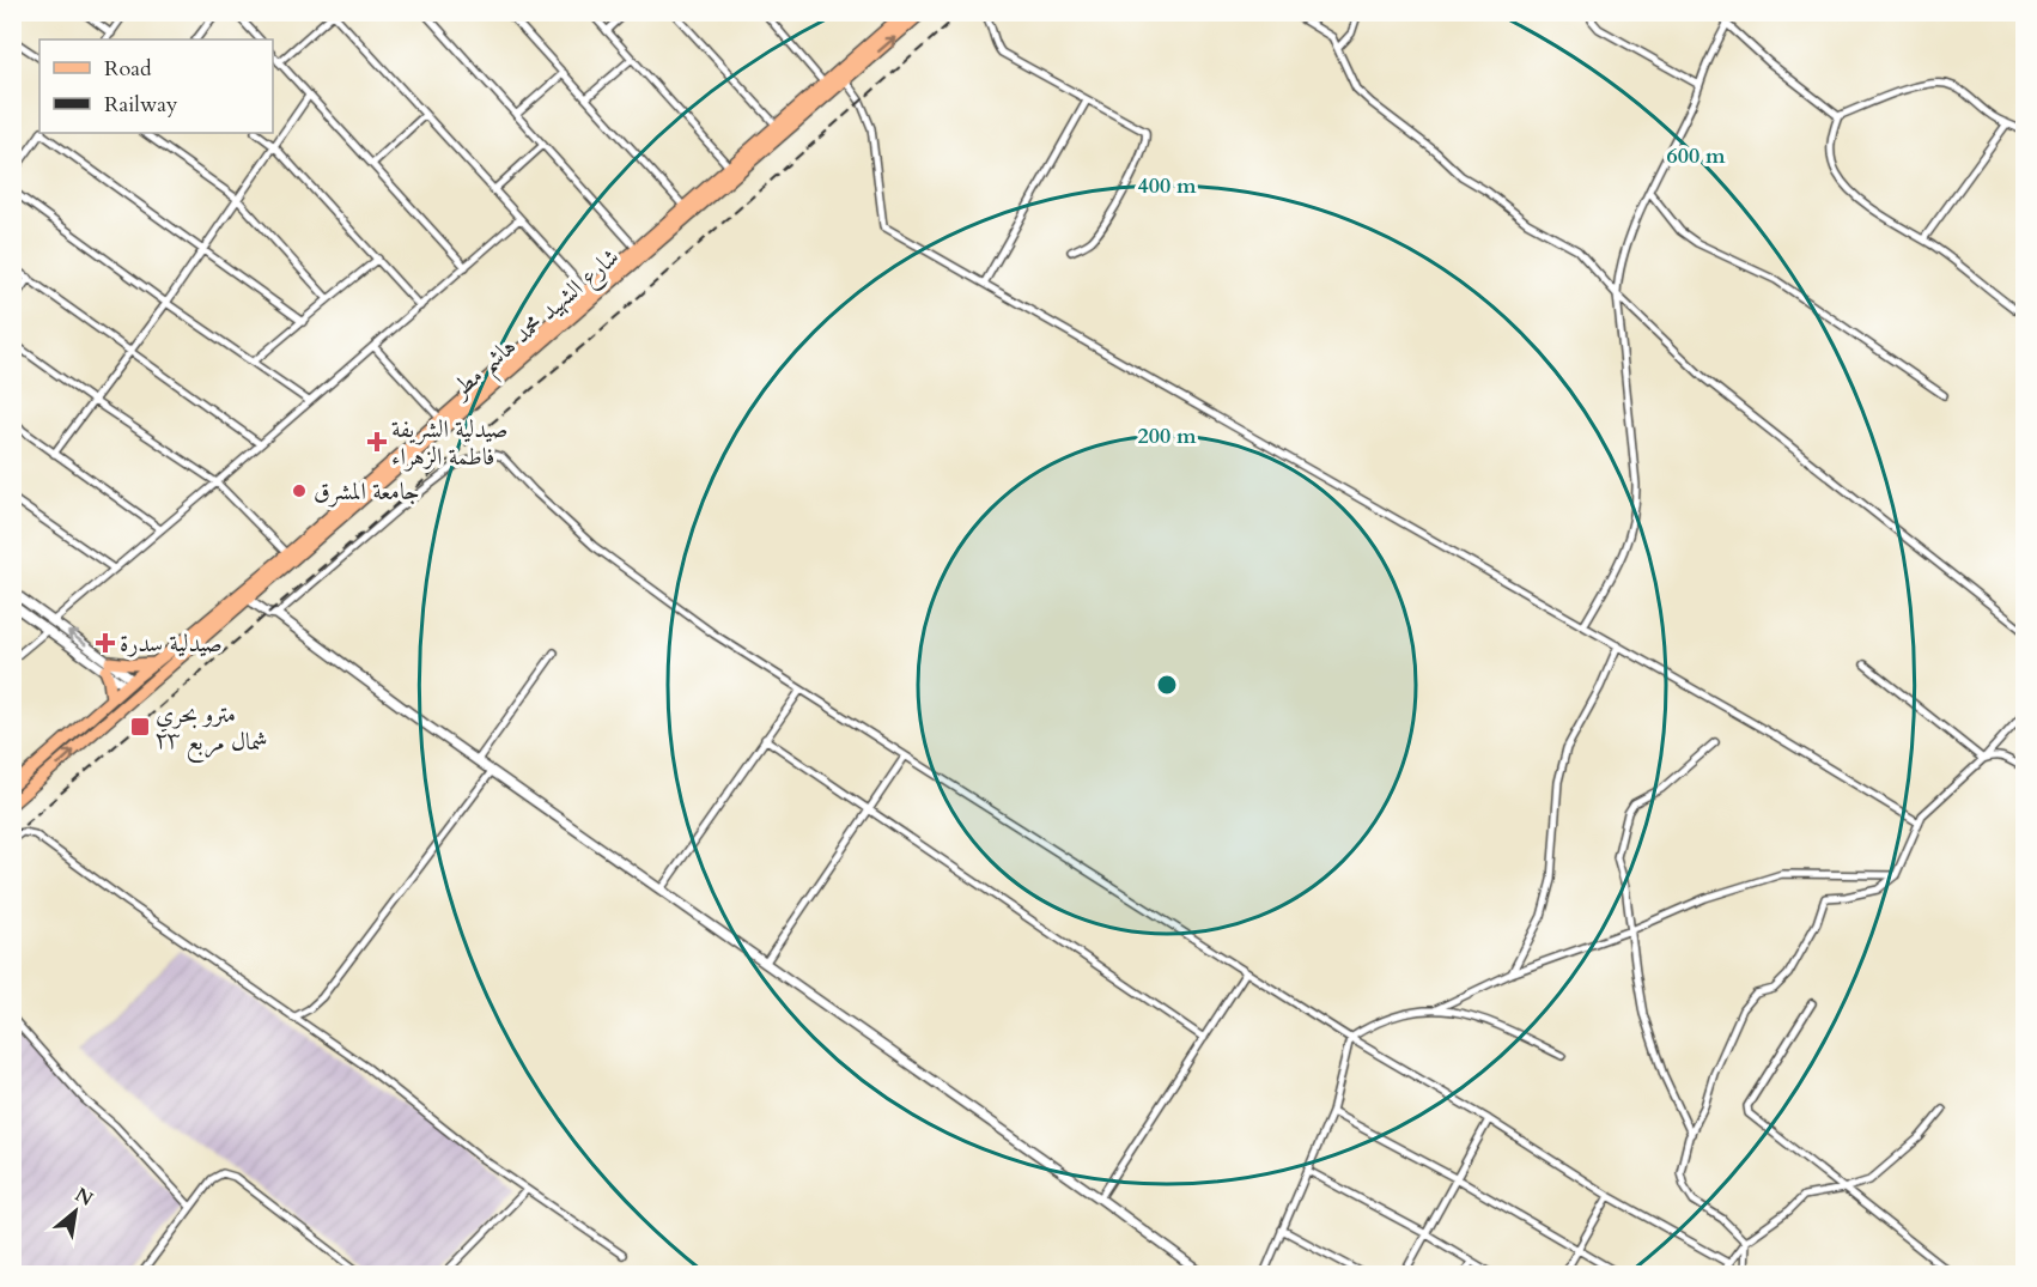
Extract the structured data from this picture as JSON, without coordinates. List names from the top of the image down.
{
  "streets": {
    "main road": ["شارع الشهيد محمد هاشم مطر"]
  },
  "places": {
    "health": ["صيدلية الشريفة فاطمة الزهراء", "صيدلية سدرة"],
    "other": ["جامعة المشرق"],
    "transit": ["مترو بحري شمال مربع ٢٣"]
  },
  "legend": ["Road", "Railway"],
  "north": "top right",
  "rings": ["600 m", "400 m", "200 m"]
}
